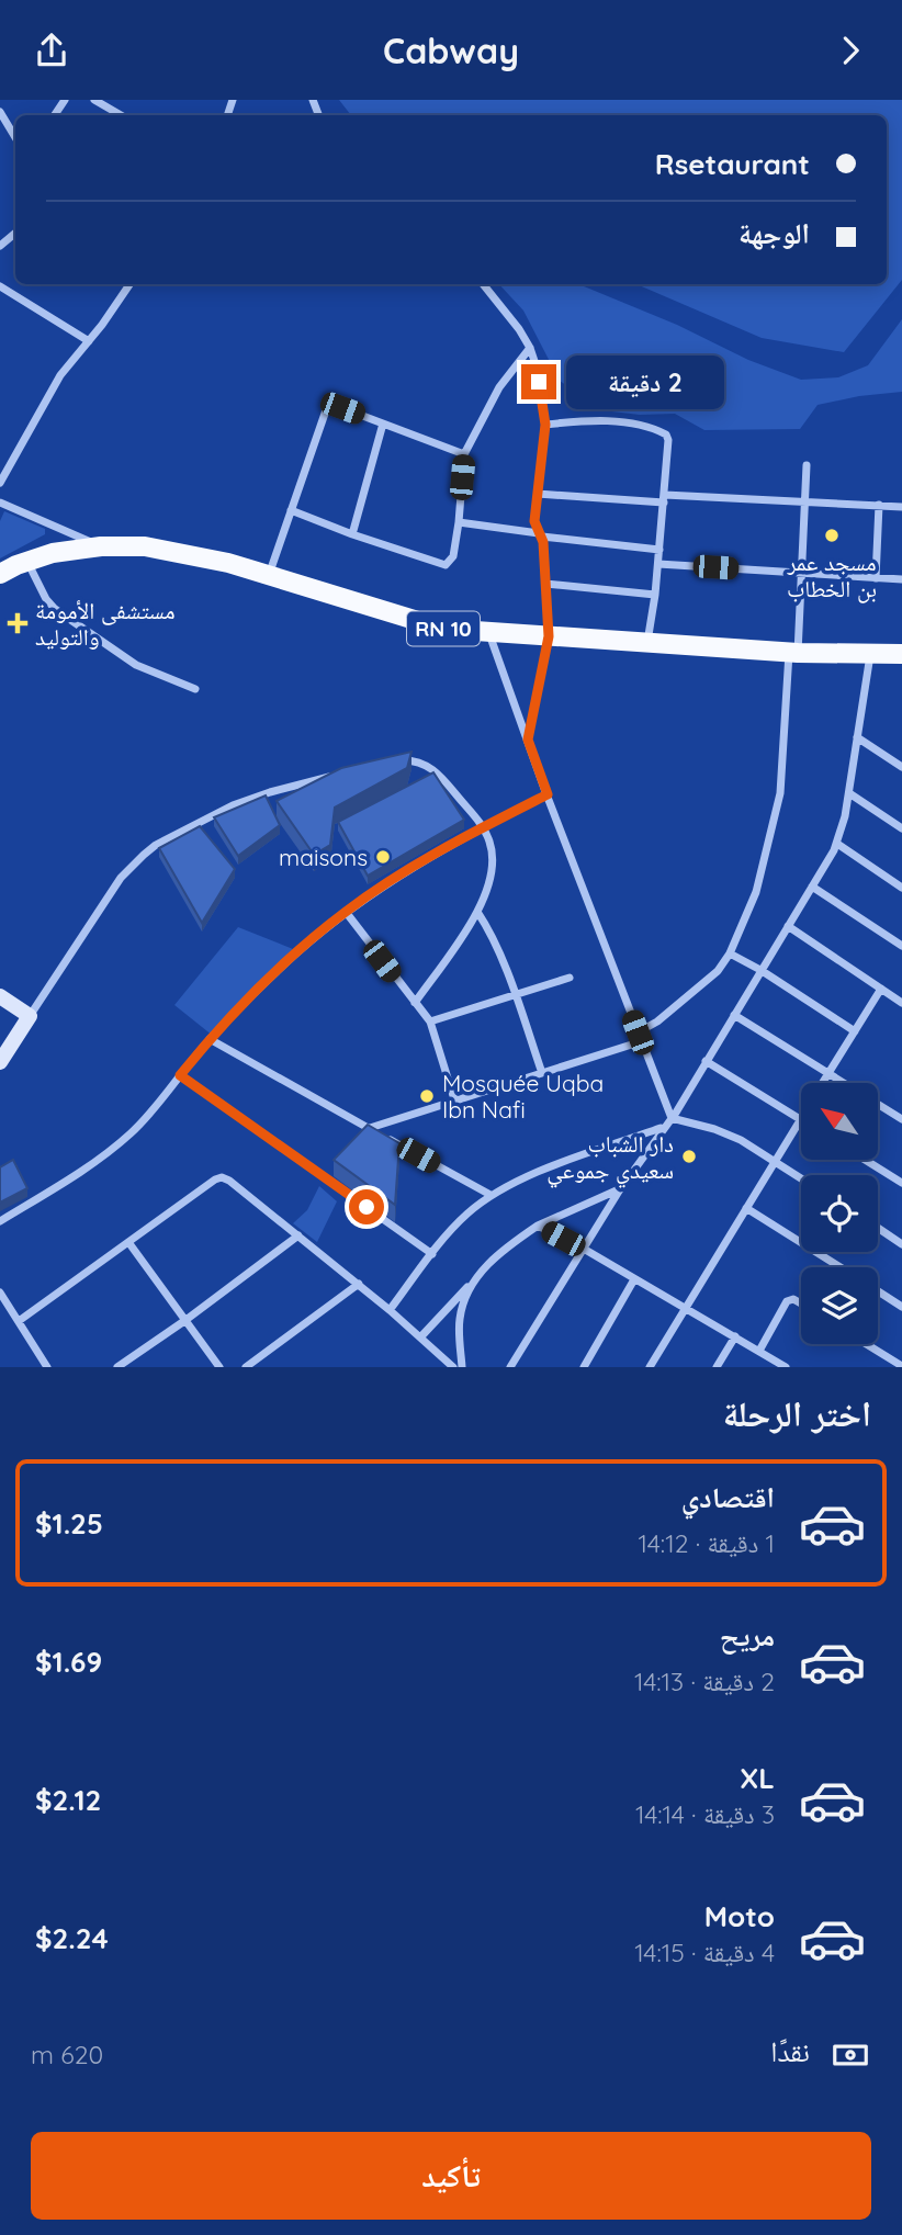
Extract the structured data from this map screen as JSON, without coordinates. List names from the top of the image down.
{
  "streets": {
    "main road": ["RN 10"]
  },
  "places": {
    "other": [
      "مسجد عمر بن الخطاب",
      "maisons",
      "Mosquée Uqba Ibn Nafi",
      "دار الشباب سعيدي جموعي"
    ],
    "health": ["مستشفى الأمومة والتوليد"]
  },
  "north": "top left",
  "page": {
    "header": "Cabway",
    "banner": ["Rsetaurant", "الوجهة"],
    "bubble": "2 دقيقة",
    "heading": "اختر الرحلة",
    "list": [
      {
        "name": "اقتصادي",
        "note": "1 دقيقة · 14:12",
        "value": "$1.25"
      },
      {
        "name": "مريح",
        "note": "2 دقيقة · 14:13",
        "value": "$1.69"
      },
      {
        "name": "XL",
        "note": "3 دقيقة · 14:14",
        "value": "$2.12"
      },
      {
        "name": "Moto",
        "note": "4 دقيقة · 14:15",
        "value": "$2.24"
      }
    ],
    "pay": ["نقدًا", "620 m"],
    "buttons": "تأكيد"
  }
}
